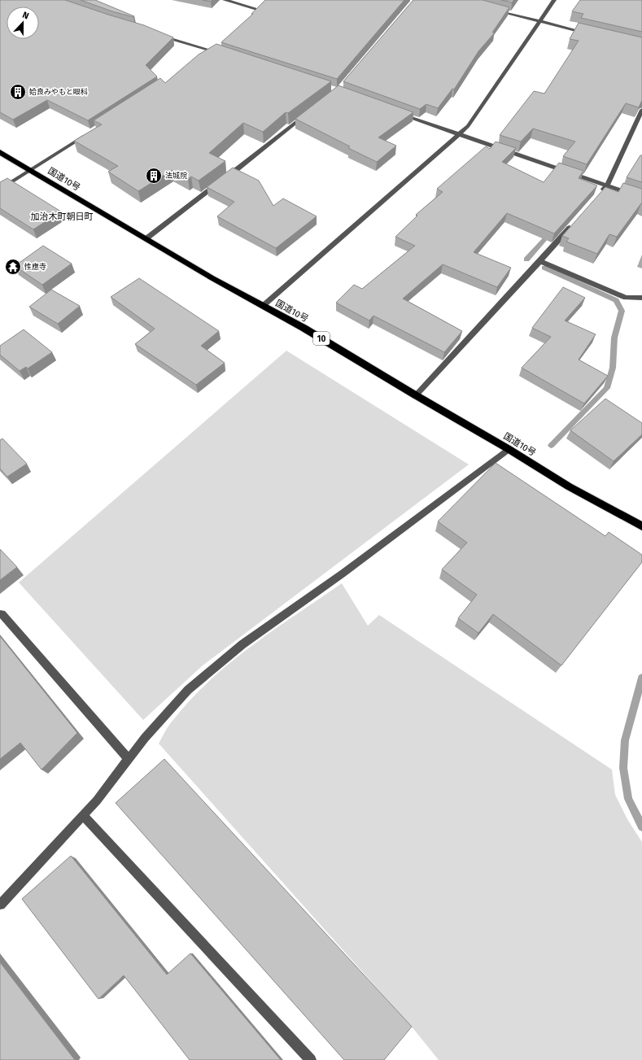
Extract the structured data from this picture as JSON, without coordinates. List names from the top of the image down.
{
  "streets": {
    "highway": ["国道10号", "10"]
  },
  "districts": ["加治木町朝日町"],
  "places": {
    "building": ["姶良みやもと眼科", "法城院"],
    "temple": ["性應寺"]
  },
  "north": "top"
}
